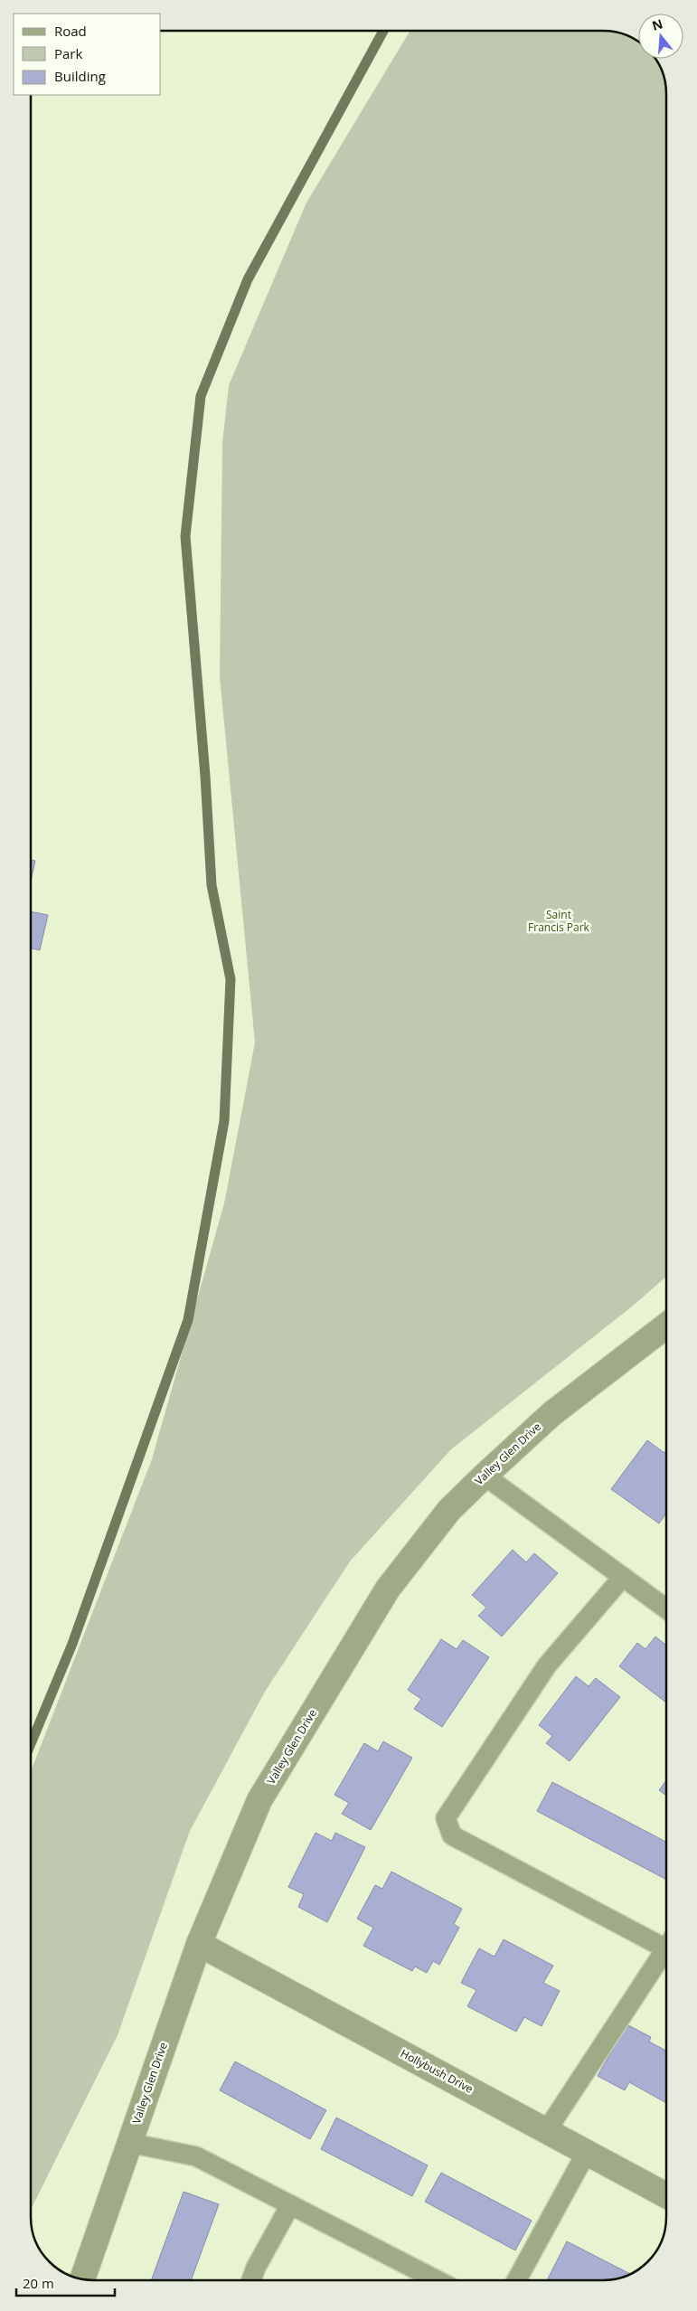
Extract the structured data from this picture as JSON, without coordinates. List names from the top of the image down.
{
  "streets": {
    "street": ["Valley Glen Drive", "Hollybush Drive"]
  },
  "crossings": [
    ["Valley Glen Drive", "Hollybush Drive"]
  ],
  "parks": ["Saint Francis Park"],
  "legend": ["Road", "Park", "Building"],
  "scale_bar": "20 m",
  "north": "top"
}
